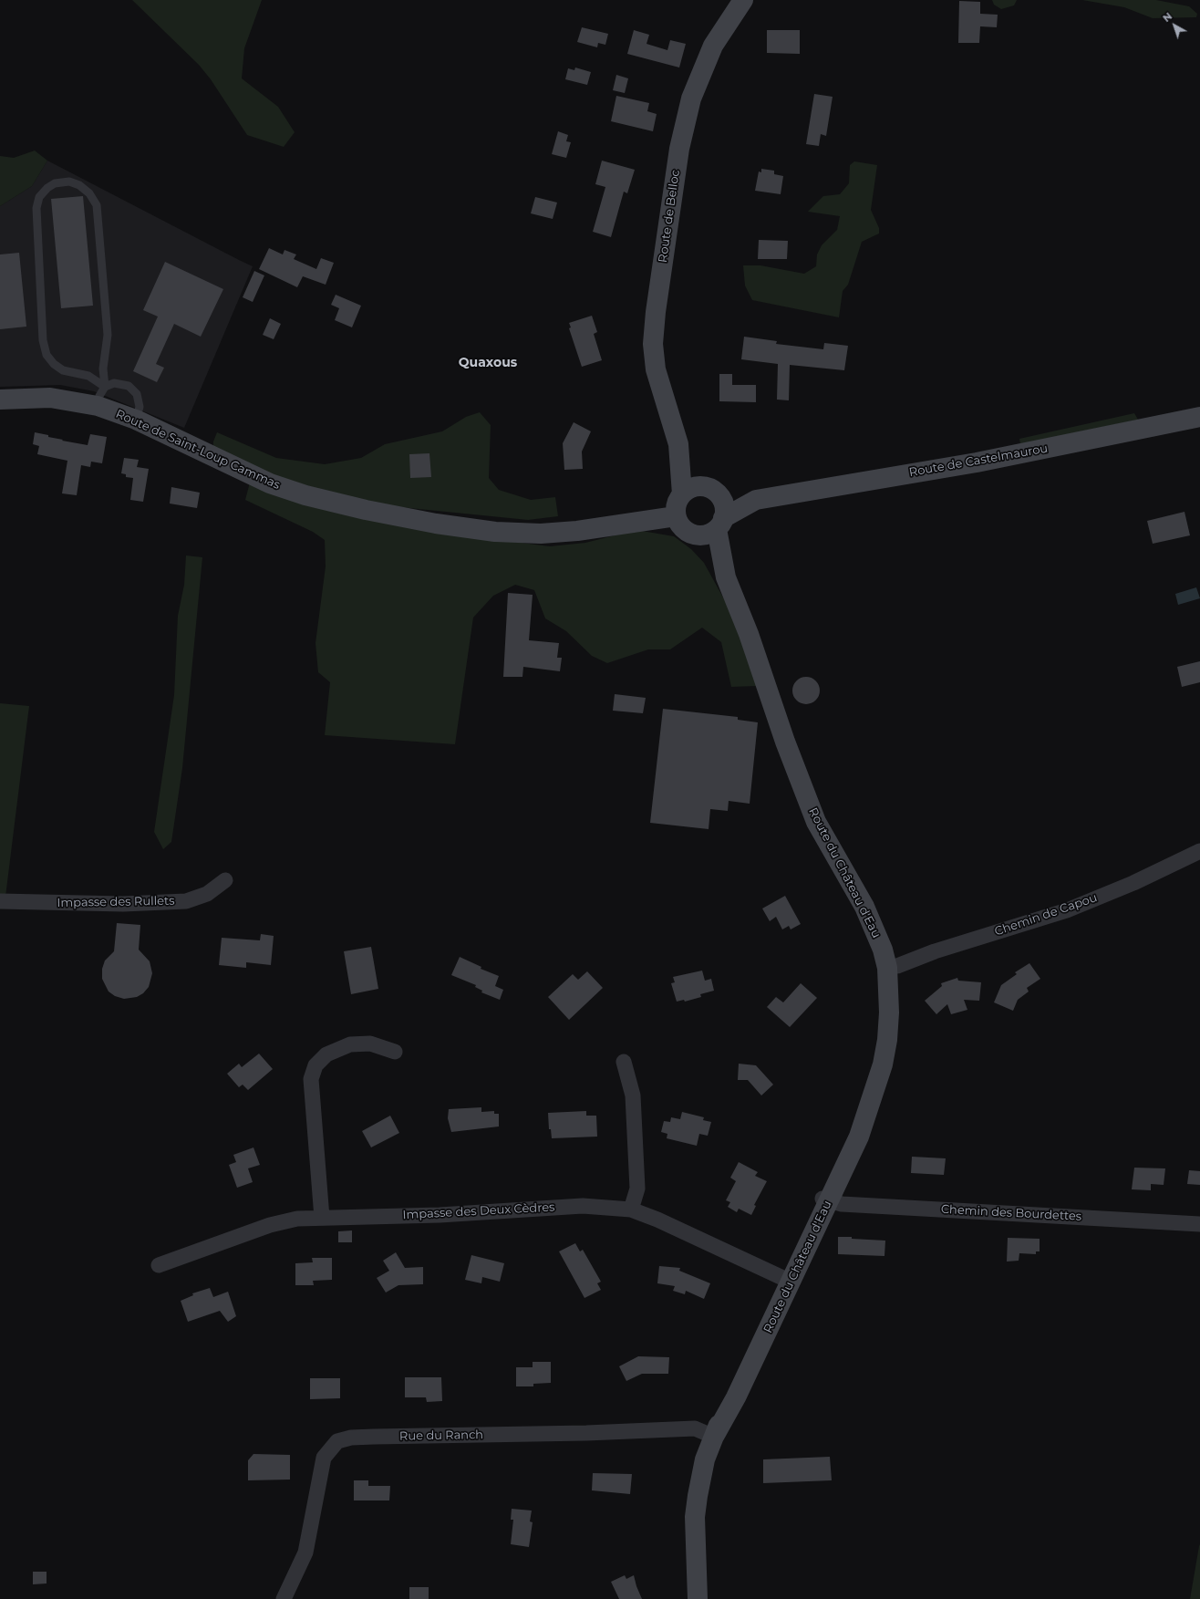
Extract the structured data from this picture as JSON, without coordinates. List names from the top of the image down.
{
  "streets": {
    "street": [
      "Route de Belloc",
      "Route de Saint-Loup Cammas",
      "Route de Castelmaurou",
      "Route du Château d'Eau",
      "Impasse des Rullets",
      "Chemin de Capou",
      "Impasse des Deux Cèdres",
      "Chemin des Bourdettes",
      "Rue du Ranch"
    ]
  },
  "crossings": [
    ["Route de Belloc", "Route de Saint-Loup Cammas"],
    ["Route de Belloc", "Route de Castelmaurou"],
    ["Route de Belloc", "Route du Château d'Eau"],
    ["Route de Saint-Loup Cammas", "Route de Castelmaurou"],
    ["Route de Saint-Loup Cammas", "Route du Château d'Eau"],
    ["Route de Castelmaurou", "Route du Château d'Eau"],
    ["Route du Château d'Eau", "Chemin de Capou"],
    ["Route du Château d'Eau", "Impasse des Deux Cèdres"],
    ["Route du Château d'Eau", "Chemin des Bourdettes"],
    ["Route du Château d'Eau", "Rue du Ranch"]
  ],
  "districts": ["Quaxous"],
  "north": "top left"
}
